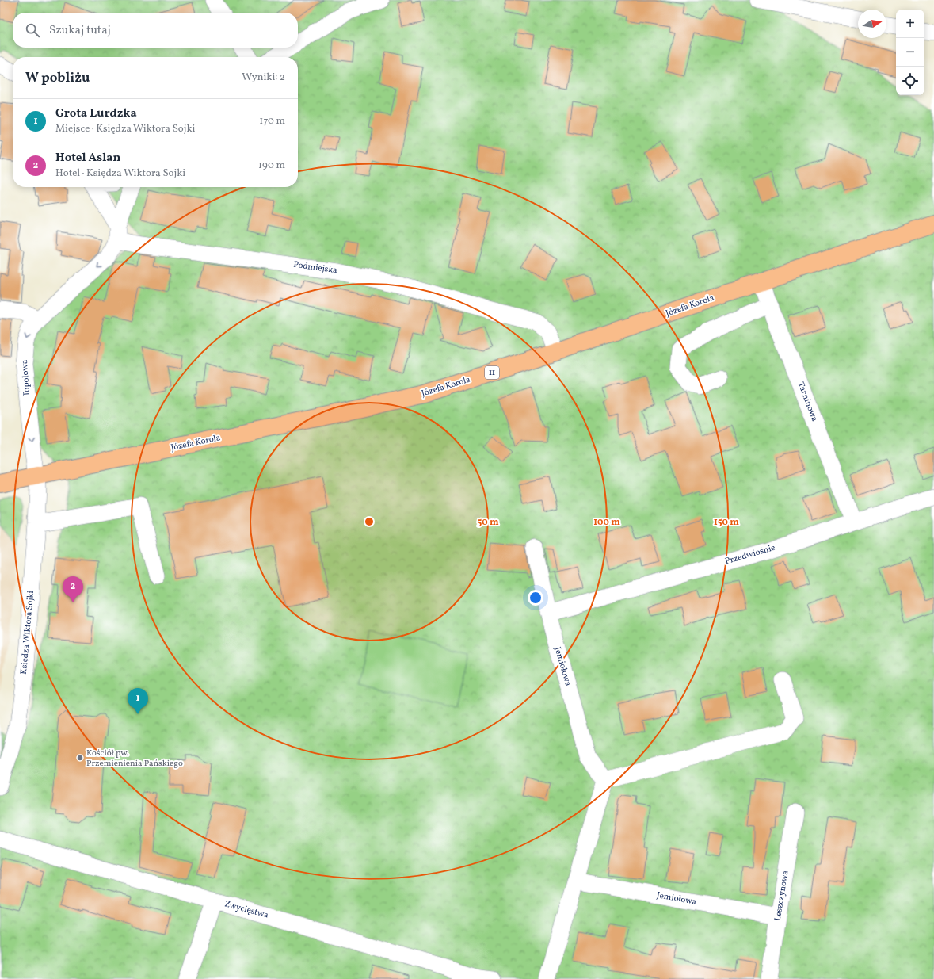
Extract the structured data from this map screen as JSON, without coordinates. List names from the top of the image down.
{
  "streets": {
    "highway": ["Józefa Korola", "11"],
    "street": [
      "Podmiejska",
      "Topolowa",
      "Tarninowa",
      "Przedwiośnie",
      "Księdza Wiktora Sojki",
      "Jemiołowa",
      "Leszczynowa",
      "Zwycięstwa"
    ]
  },
  "crossings": [
    ["Podmiejska", "Józefa Korola"],
    ["Podmiejska", "Topolowa"],
    ["Józefa Korola", "11"],
    ["Józefa Korola", "Topolowa"],
    ["Józefa Korola", "Tarninowa"],
    ["Józefa Korola", "Księdza Wiktora Sojki"],
    ["11", "Topolowa"],
    ["11", "Księdza Wiktora Sojki"],
    ["Topolowa", "Księdza Wiktora Sojki"],
    ["Tarninowa", "Przedwiośnie"],
    ["Przedwiośnie", "Jemiołowa"],
    ["Jemiołowa", "Leszczynowa"]
  ],
  "one_way": ["Topolowa"],
  "places": ["Kościół pw. Przemienienia Pańskiego"],
  "north": "right",
  "page": {
    "map_buttons": ["+", "−"],
    "search": "Szukaj tutaj",
    "heading": ["W pobliżu", "Wyniki: 2"],
    "list": [
      {
        "mark": "1",
        "name": "Grota Lurdzka",
        "note": "Miejsce · Księdza Wiktora Sojki",
        "value": "170 m"
      },
      {
        "mark": "2",
        "name": "Hotel Aslan",
        "note": "Hotel · Księdza Wiktora Sojki",
        "value": "190 m"
      }
    ],
    "pins": ["2", "1"]
  },
  "rings": ["50 m", "100 m", "150 m"]
}
